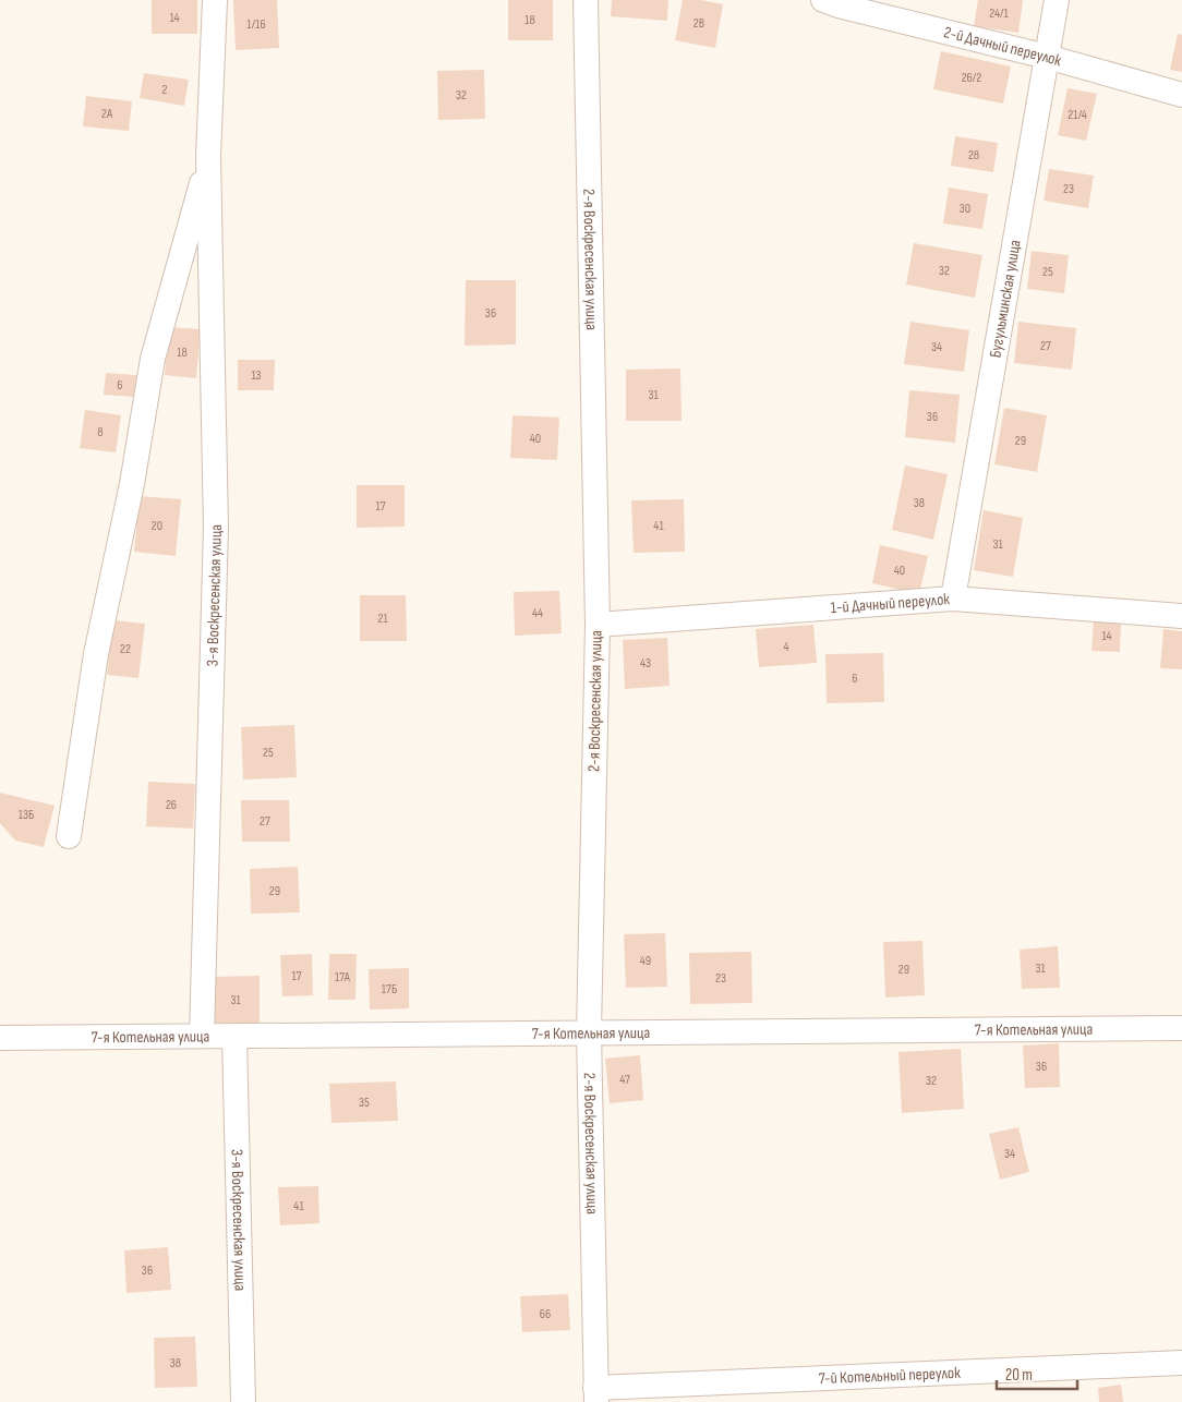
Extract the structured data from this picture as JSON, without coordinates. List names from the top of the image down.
{
  "streets": {
    "street": [
      "2-й Дачный переулок",
      "2-я Воскресенская улица",
      "Бугульминская улица",
      "3-я Воскресенская улица",
      "1-й Дачный переулок",
      "7-я Котельная улица",
      "7-й Котельный переулок"
    ]
  },
  "crossings": [
    ["2-й Дачный переулок", "Бугульминская улица"],
    ["2-я Воскресенская улица", "1-й Дачный переулок"],
    ["2-я Воскресенская улица", "7-я Котельная улица"],
    ["2-я Воскресенская улица", "7-й Котельный переулок"],
    ["Бугульминская улица", "1-й Дачный переулок"],
    ["3-я Воскресенская улица", "7-я Котельная улица"]
  ],
  "house_numbers": [
    "24/1",
    "14",
    "18",
    "2В",
    "1/16",
    "26/2",
    "2",
    "32",
    "2А",
    "21/4",
    "28",
    "23",
    "30",
    "32",
    "25",
    "36",
    "27",
    "34",
    "18",
    "13",
    "6",
    "31",
    "36",
    "8",
    "40",
    "29",
    "38",
    "17",
    "20",
    "41",
    "31",
    "40",
    "44",
    "21",
    "14",
    "4",
    "22",
    "43",
    "6",
    "25",
    "26",
    "13Б",
    "27",
    "29",
    "49",
    "31",
    "29",
    "17",
    "17А",
    "23",
    "17Б",
    "31",
    "36",
    "47",
    "32",
    "35",
    "34",
    "41",
    "36",
    "66",
    "38"
  ],
  "scale_bar": "20 m"
}
